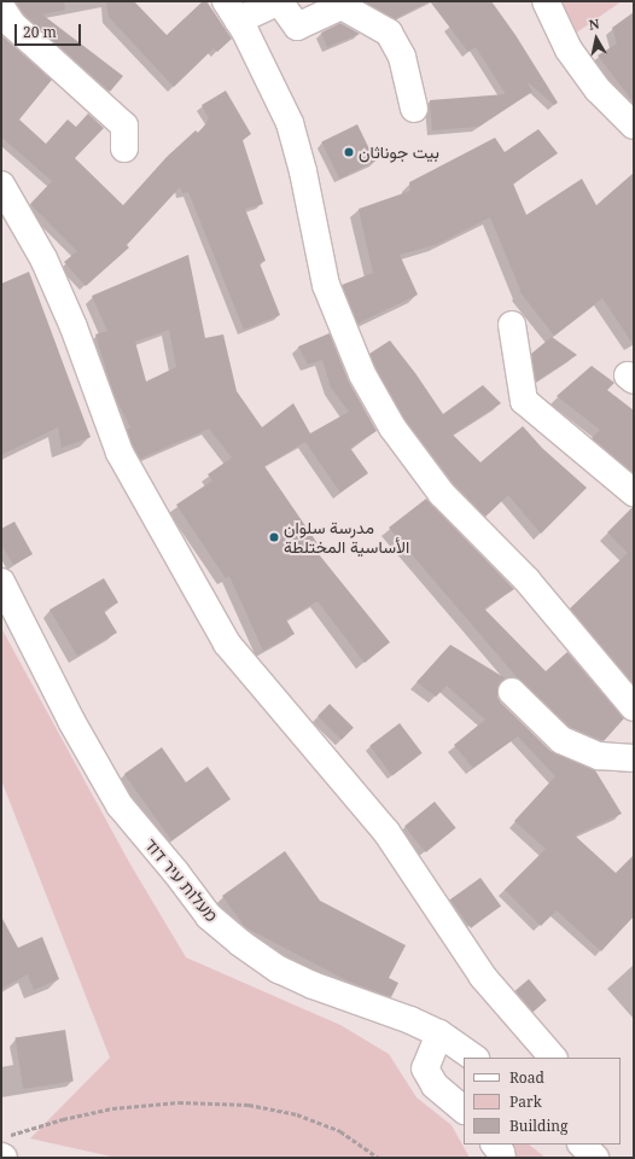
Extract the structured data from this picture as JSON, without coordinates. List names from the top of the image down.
{
  "streets": {
    "street": ["מעלות עיר דוד"]
  },
  "places": ["بيت جوناثان", "مدرسة سلوان الأساسية المختلطة"],
  "legend": ["Road", "Park", "Building"],
  "scale_bar": "20 m",
  "north": "top"
}
